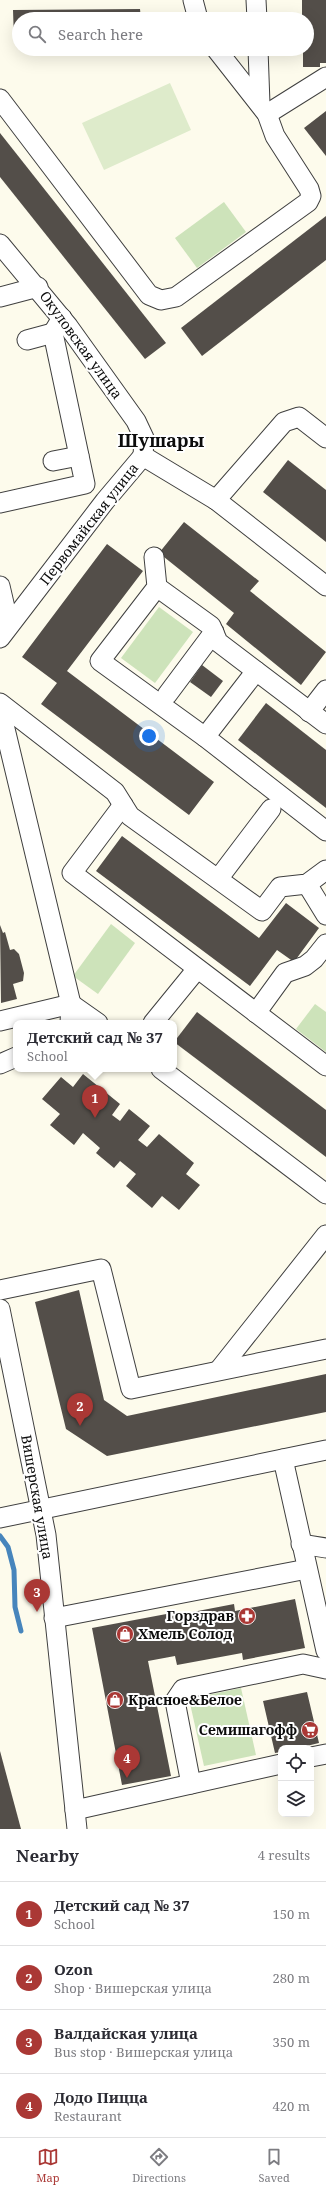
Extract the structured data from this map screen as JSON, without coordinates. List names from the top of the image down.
{
  "streets": {
    "street": ["Окуловская улица", "Первомайская улица", "Вишерская улица"]
  },
  "crossings": [
    ["Окуловская улица", "Первомайская улица"]
  ],
  "districts": ["Шушары"],
  "places": {
    "pharmacy": ["Горздрав"],
    "shop": ["Хмель Солод", "Красное&Белое"],
    "supermarket": ["Семишагофф"]
  },
  "page": {
    "search": "Search here",
    "popup": ["Детский сад № 37", "School"],
    "pins": [
      "1",
      "2",
      "3",
      "4"
    ],
    "heading": ["Nearby", "4 results"],
    "list": [
      {
        "mark": "1",
        "name": "Детский сад № 37",
        "note": "School",
        "value": "150 m"
      },
      {
        "mark": "2",
        "name": "Ozon",
        "note": "Shop · Вишерская улица",
        "value": "280 m"
      },
      {
        "mark": "3",
        "name": "Валдайская улица",
        "note": "Bus stop · Вишерская улица",
        "value": "350 m"
      },
      {
        "mark": "4",
        "name": "Додо Пицца",
        "note": "Restaurant",
        "value": "420 m"
      }
    ],
    "nav": ["Map", "Directions", "Saved"]
  }
}
